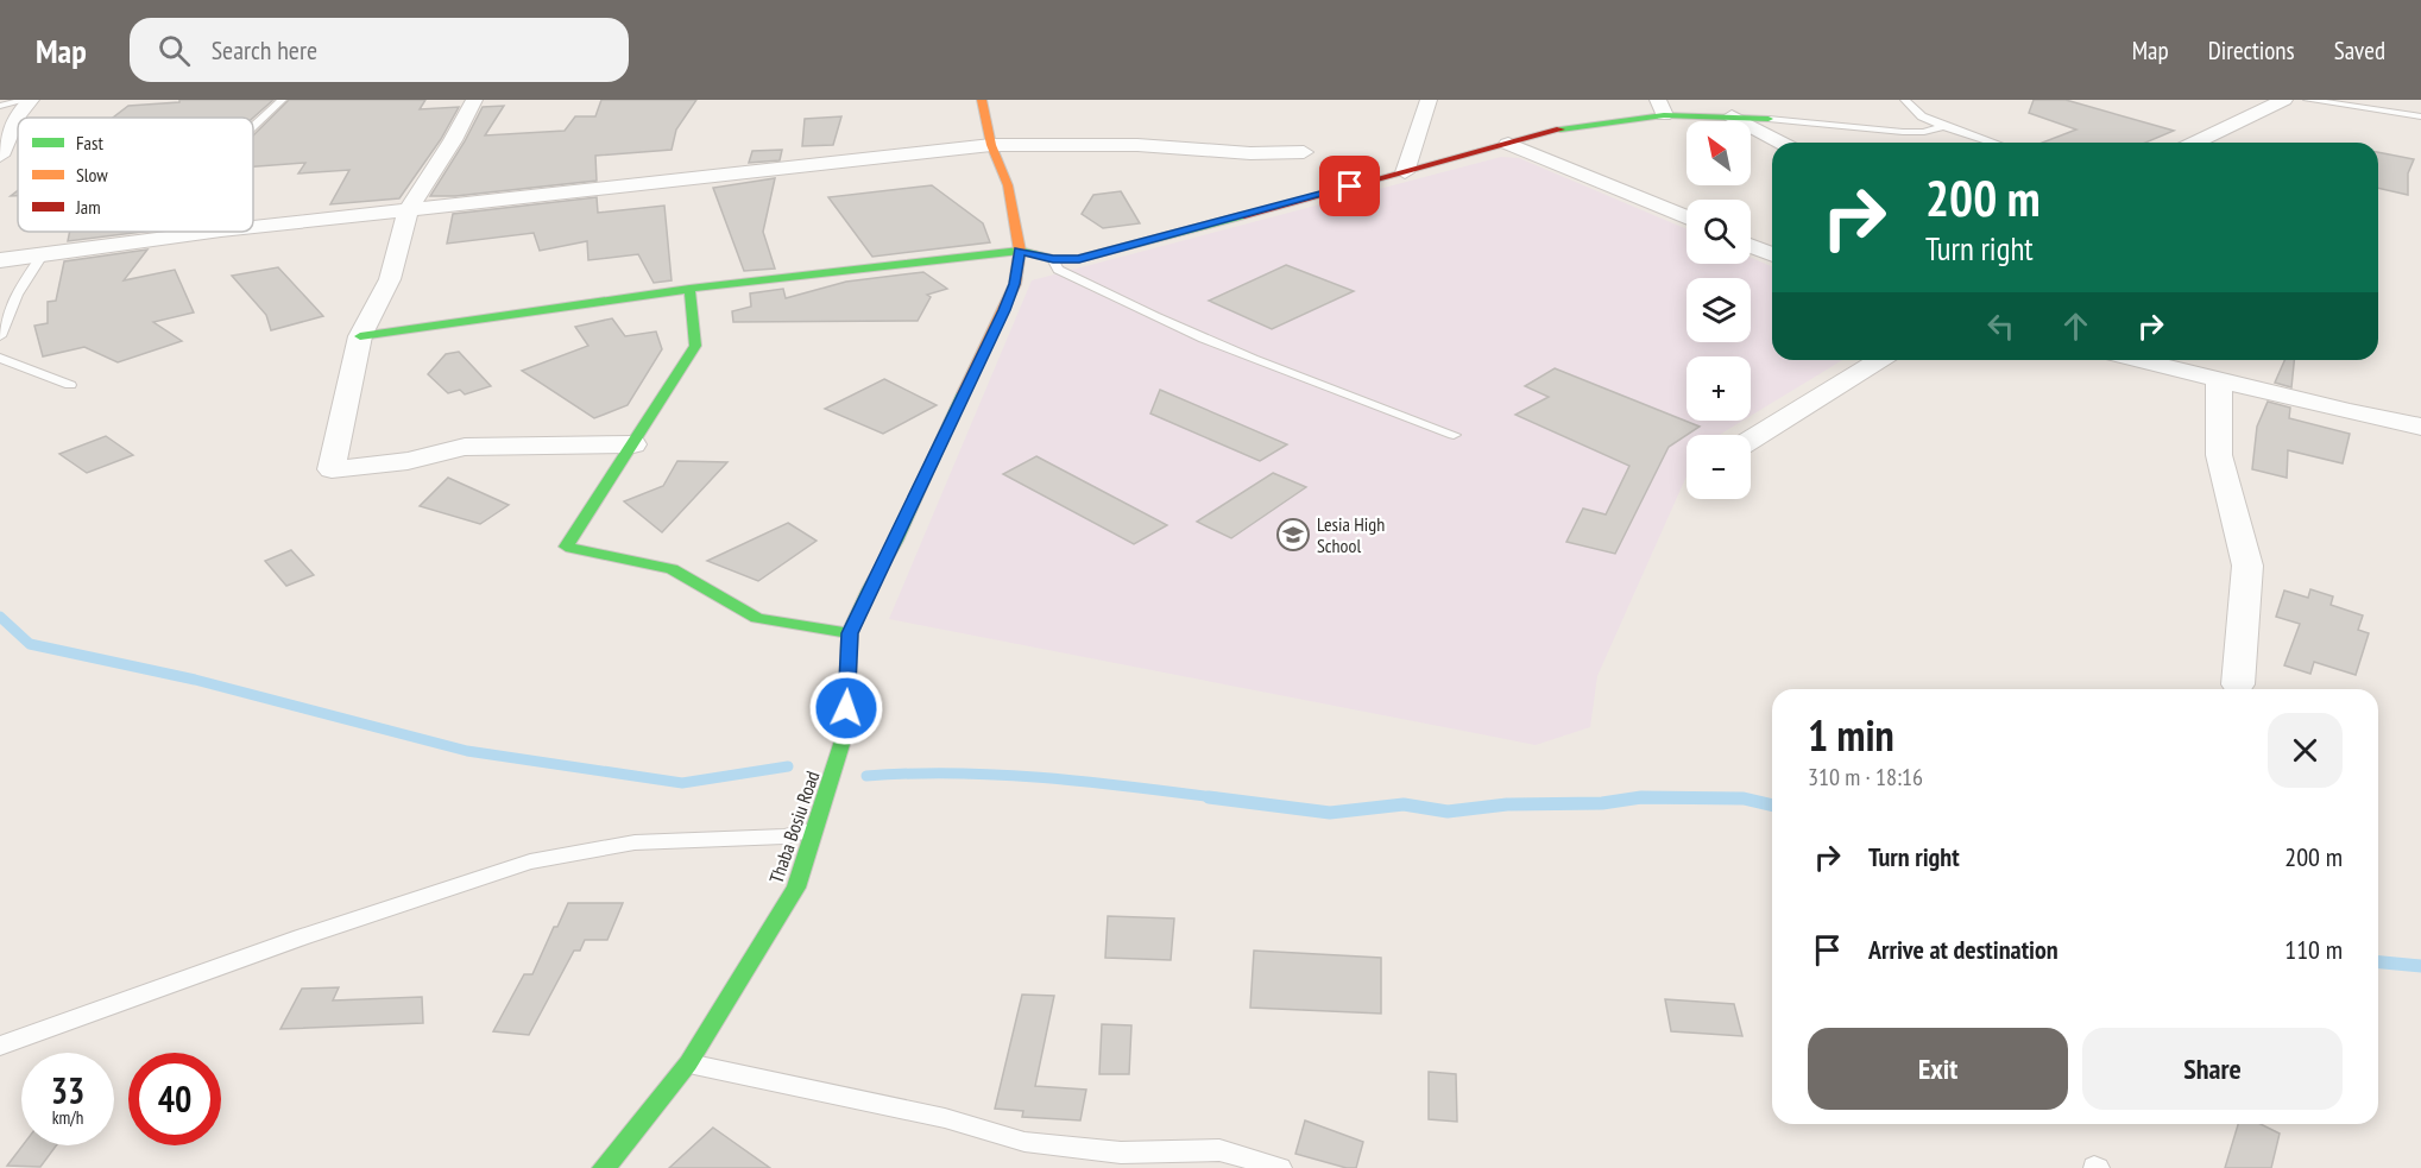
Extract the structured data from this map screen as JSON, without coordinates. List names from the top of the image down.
{
  "streets": {
    "street": ["Thaba Bosiu Road"]
  },
  "places": {
    "school or university": ["Lesia High School"]
  },
  "legend": ["Fast", "Slow", "Jam"],
  "north": "top left",
  "page": {
    "header": "Map",
    "search": "Search here",
    "nav": ["Map", "Directions", "Saved"],
    "map_buttons": ["+", "−"],
    "turn": ["200 m", "Turn right"],
    "heading": ["1 min", "310 m · 18:16"],
    "list": [
      {
        "name": "Turn right",
        "value": "200 m"
      },
      {
        "name": "Arrive at destination",
        "value": "110 m"
      }
    ],
    "buttons": ["Exit", "Share"],
    "speed": "33 km/h",
    "limit": "40"
  }
}
